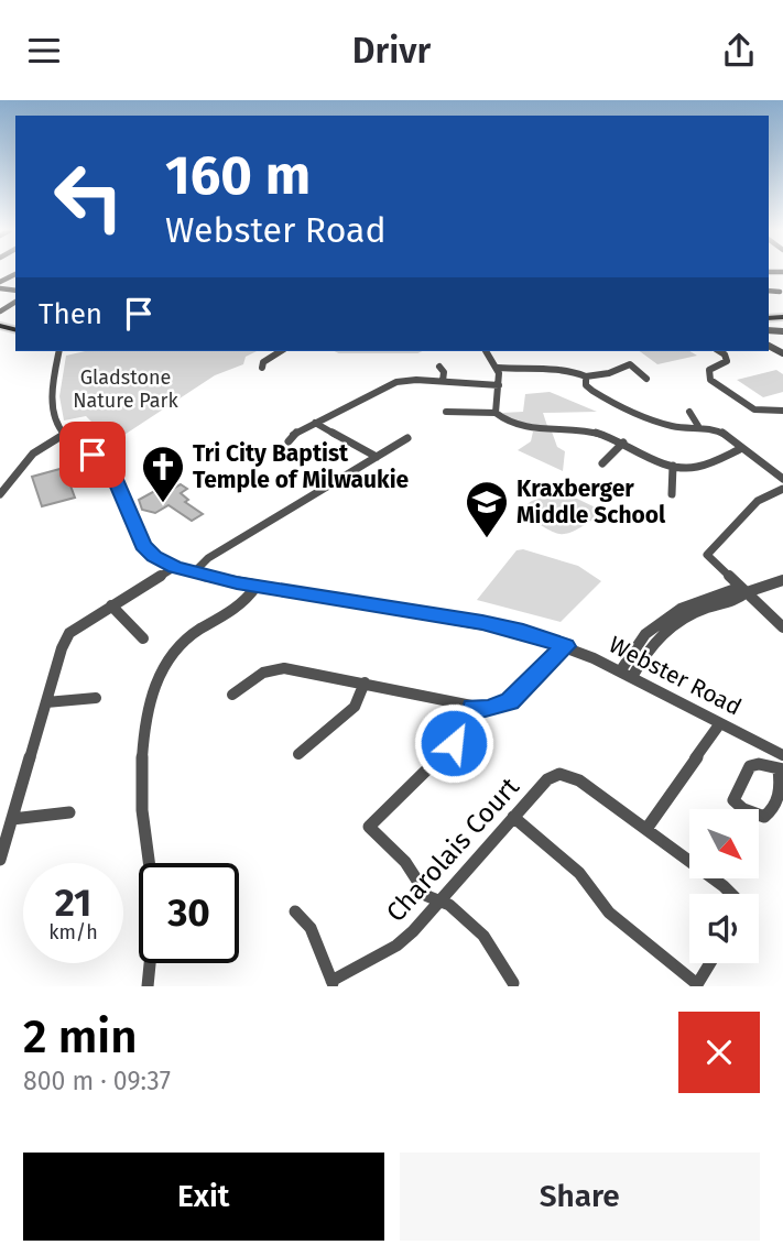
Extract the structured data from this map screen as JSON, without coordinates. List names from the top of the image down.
{
  "streets": {
    "street": ["Webster Road", "Charolais Court"]
  },
  "parks": ["Gladstone Nature Park"],
  "places": {
    "church": ["Tri City Baptist Temple of Milwaukie"],
    "school or university": ["Kraxberger Middle School"]
  },
  "north": "bottom right",
  "page": {
    "header": "Drivr",
    "turn": ["160 m", "Webster Road"],
    "then": "Then",
    "speed": "21 km/h",
    "limit": "30",
    "heading": ["2 min", "800 m · 09:37"],
    "buttons": ["Exit", "Share"]
  }
}
